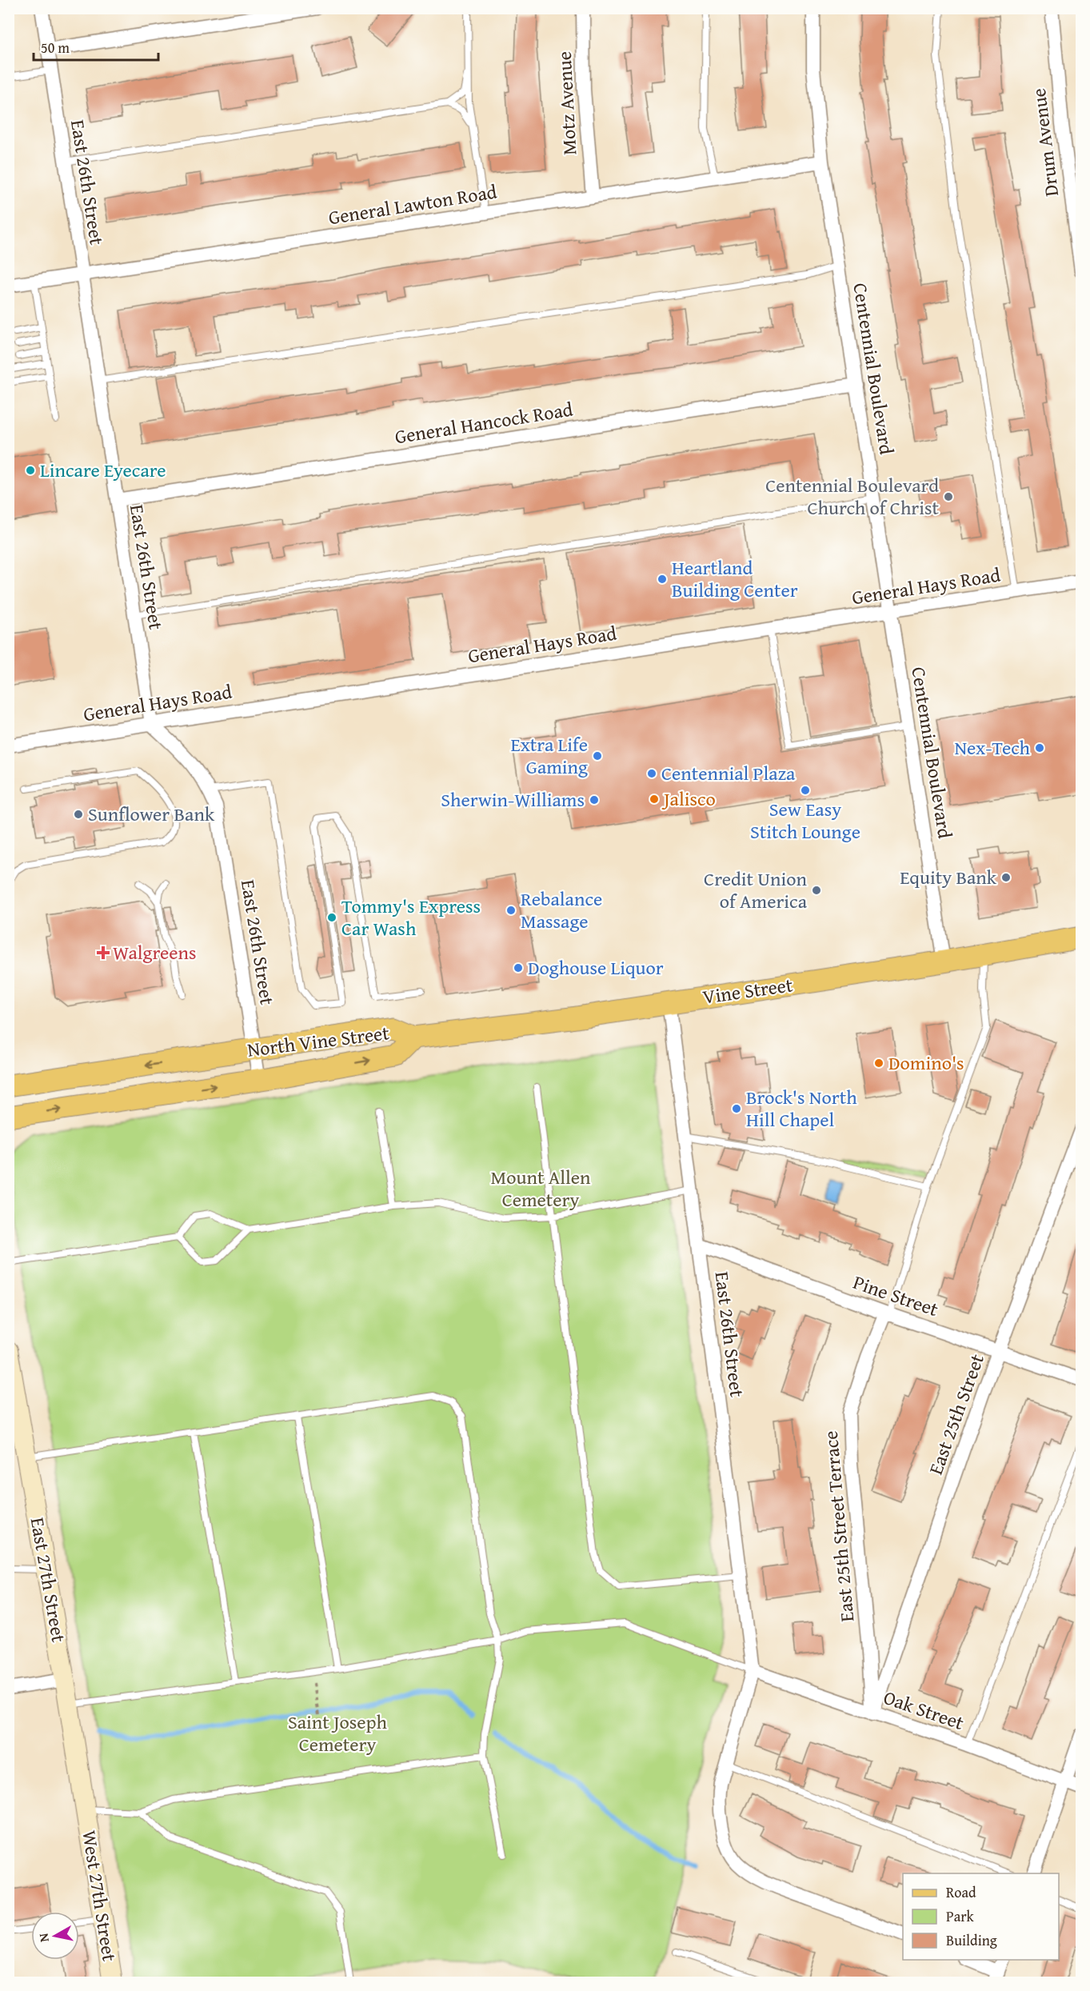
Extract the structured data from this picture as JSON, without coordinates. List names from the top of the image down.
{
  "streets": {
    "main road": [
      "Vine Street",
      "North Vine Street",
      "East 27th Street",
      "West 27th Street"
    ],
    "street": [
      "Motz Avenue",
      "Drum Avenue",
      "East 26th Street",
      "General Lawton Road",
      "Centennial Boulevard",
      "General Hancock Road",
      "General Hays Road",
      "Pine Street",
      "East 25th Street",
      "East 25th Street Terrace",
      "Oak Street"
    ]
  },
  "crossings": [
    ["Motz Avenue", "General Lawton Road"],
    ["East 26th Street", "General Lawton Road"],
    ["East 26th Street", "General Hancock Road"],
    ["East 26th Street", "General Hays Road"],
    ["East 26th Street", "Vine Street"],
    ["East 26th Street", "North Vine Street"],
    ["East 26th Street", "Pine Street"],
    ["East 26th Street", "Oak Street"],
    ["General Lawton Road", "Centennial Boulevard"],
    ["Centennial Boulevard", "General Hancock Road"],
    ["Centennial Boulevard", "General Hays Road"],
    ["Centennial Boulevard", "Vine Street"],
    ["Vine Street", "North Vine Street"],
    ["Pine Street", "East 25th Street"],
    ["Pine Street", "East 25th Street Terrace"],
    ["East 25th Street", "East 25th Street Terrace"],
    ["East 25th Street", "Oak Street"],
    ["East 25th Street Terrace", "Oak Street"],
    ["East 27th Street", "West 27th Street"]
  ],
  "parks": ["Mount Allen Cemetery", "Saint Joseph Cemetery"],
  "places": {
    "other": [
      "Lincare Eyecare",
      "Centennial Boulevard Church of Christ",
      "Heartland Building Center",
      "Nex-Tech",
      "Extra Life Gaming",
      "Centennial Plaza",
      "Sew Easy Stitch Lounge",
      "Jalisco",
      "Sherwin-Williams",
      "Sunflower Bank",
      "Equity Bank",
      "Credit Union of America",
      "Rebalance Massage",
      "Tommy's Express Car Wash",
      "Doghouse Liquor",
      "Domino's",
      "Brock's North Hill Chapel"
    ],
    "health": ["Walgreens"]
  },
  "legend": ["Road", "Park", "Building"],
  "scale_bar": "50 m",
  "north": "left"
}
